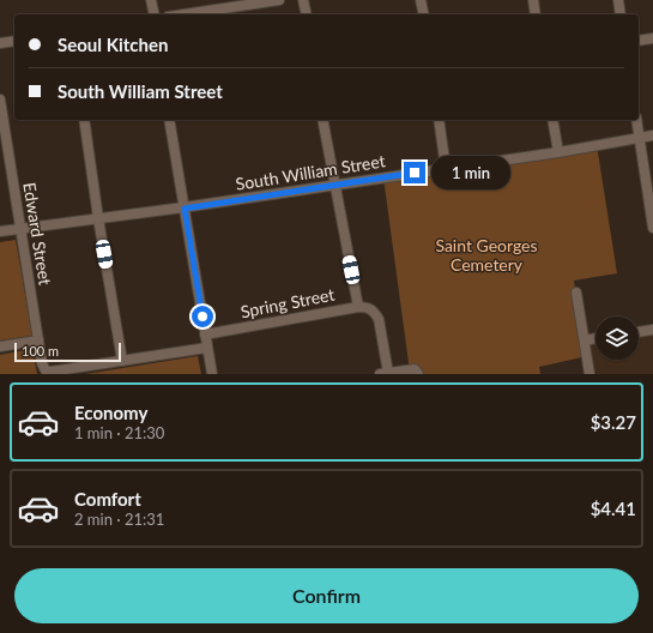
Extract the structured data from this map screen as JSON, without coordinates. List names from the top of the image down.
{
  "streets": {
    "street": ["South William Street", "Edward Street", "Spring Street"]
  },
  "crossings": [
    ["South William Street", "Edward Street"]
  ],
  "parks": ["Saint Georges Cemetery"],
  "scale_bar": "100 m",
  "page": {
    "banner": ["Seoul Kitchen", "South William Street"],
    "bubble": "1 min",
    "scale": "100 m",
    "list": [
      {
        "name": "Economy",
        "note": "1 min · 21:30",
        "value": "$3.27"
      },
      {
        "name": "Comfort",
        "note": "2 min · 21:31",
        "value": "$4.41"
      }
    ],
    "buttons": "Confirm"
  }
}
